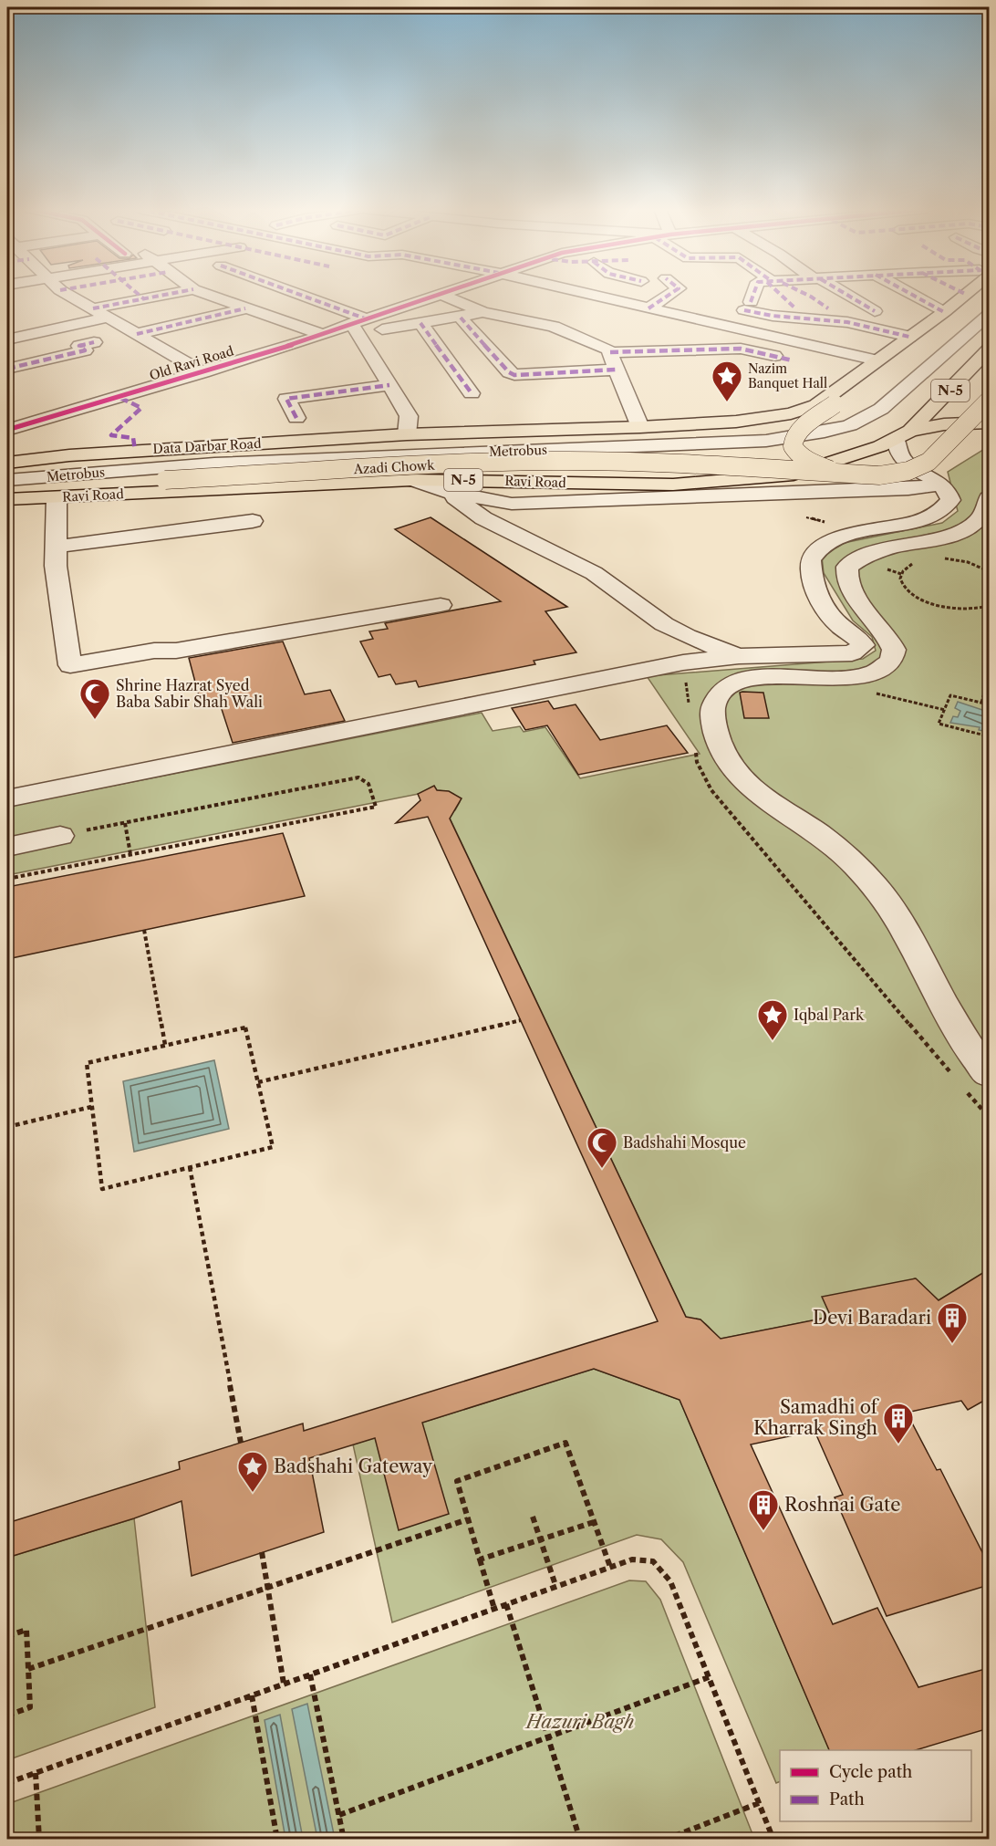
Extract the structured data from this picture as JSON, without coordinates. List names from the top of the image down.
{
  "streets": {
    "main road": [
      "N-5",
      "Data Darbar Road",
      "Azadi Chowk",
      "Ravi Road"
    ],
    "street": ["Old Ravi Road", "Metrobus"]
  },
  "parks": ["Hazuri Bagh"],
  "places": {
    "place": ["Nazim Banquet Hall", "Iqbal Park", "Badshahi Gateway"],
    "mosque": ["Shrine Hazrat Syed Baba Sabir Shah Wali", "Badshahi Mosque"],
    "building": ["Devi Baradari", "Samadhi of Kharrak Singh", "Roshnai Gate"]
  },
  "legend": ["Cycle path", "Path"]
}
